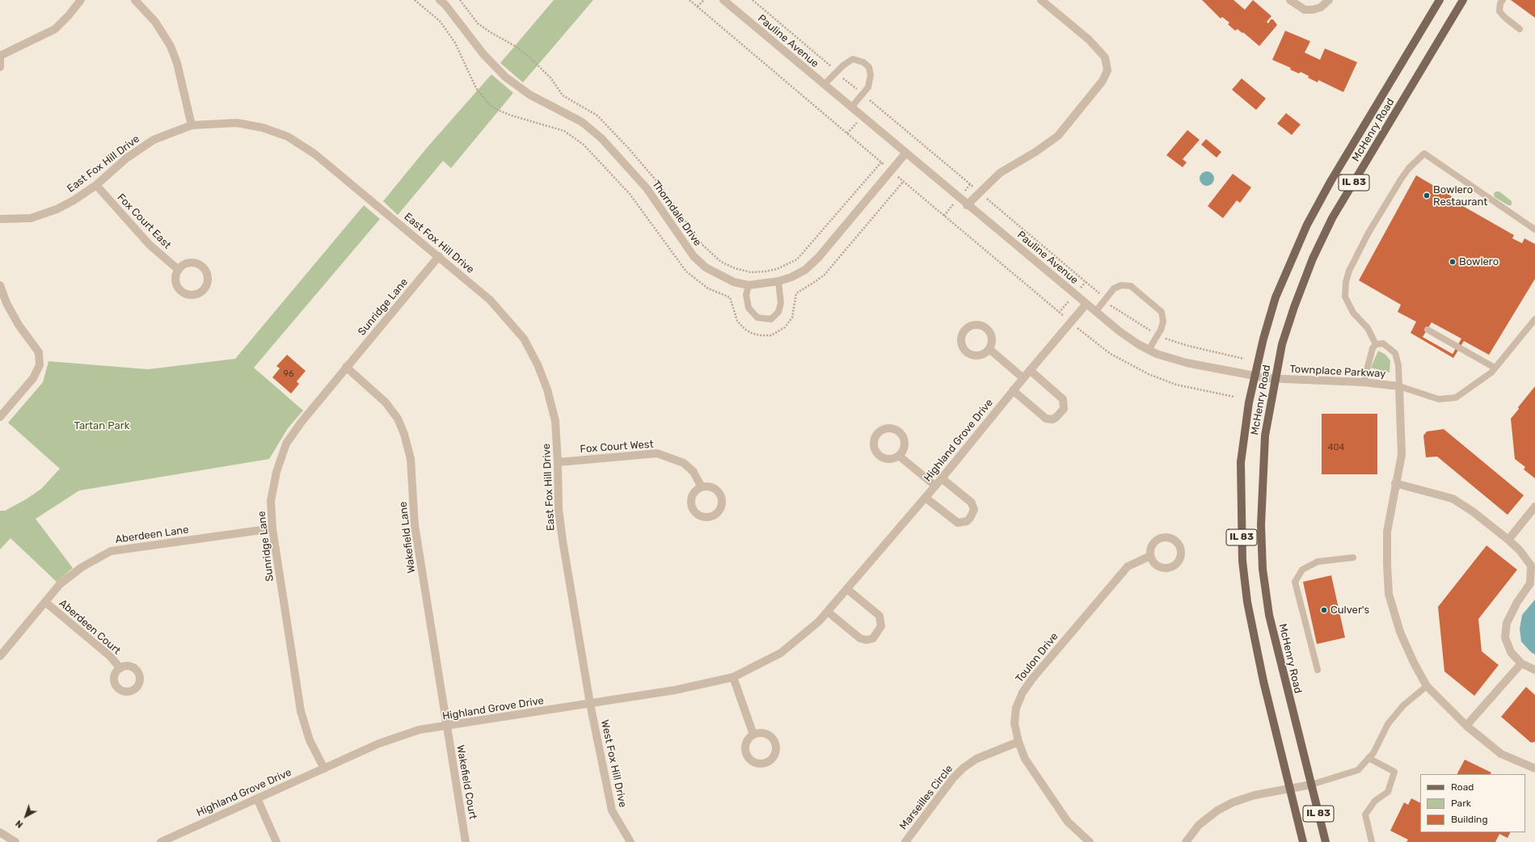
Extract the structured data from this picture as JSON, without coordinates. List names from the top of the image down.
{
  "streets": {
    "main road": ["McHenry Road", "IL 83"],
    "street": [
      "Pauline Avenue",
      "East Fox Hill Drive",
      "Thorndale Drive",
      "Fox Court East",
      "Sunridge Lane",
      "Townplace Parkway",
      "Highland Grove Drive",
      "Fox Court West",
      "Aberdeen Lane",
      "Wakefield Lane",
      "Aberdeen Court",
      "Toulon Drive",
      "West Fox Hill Drive",
      "Wakefield Court",
      "Marseilles Circle"
    ]
  },
  "crossings": [
    ["Pauline Avenue", "McHenry Road"],
    ["Pauline Avenue", "Thorndale Drive"],
    ["Pauline Avenue", "Townplace Parkway"],
    ["Pauline Avenue", "Highland Grove Drive"],
    ["McHenry Road", "Townplace Parkway"],
    ["East Fox Hill Drive", "Fox Court East"],
    ["East Fox Hill Drive", "Sunridge Lane"],
    ["East Fox Hill Drive", "Highland Grove Drive"],
    ["East Fox Hill Drive", "Fox Court West"],
    ["East Fox Hill Drive", "West Fox Hill Drive"],
    ["Sunridge Lane", "Highland Grove Drive"],
    ["Sunridge Lane", "Aberdeen Lane"],
    ["Sunridge Lane", "Wakefield Lane"],
    ["Highland Grove Drive", "Wakefield Lane"],
    ["Highland Grove Drive", "West Fox Hill Drive"],
    ["Highland Grove Drive", "Wakefield Court"],
    ["Aberdeen Lane", "Aberdeen Court"],
    ["Wakefield Lane", "Wakefield Court"],
    ["Toulon Drive", "Marseilles Circle"]
  ],
  "parks": ["Tartan Park"],
  "places": ["Bowlero Restaurant", "Bowlero", "Culver's"],
  "house_numbers": ["96", "404"],
  "legend": ["Road", "Park", "Building"],
  "north": "bottom left"
}
